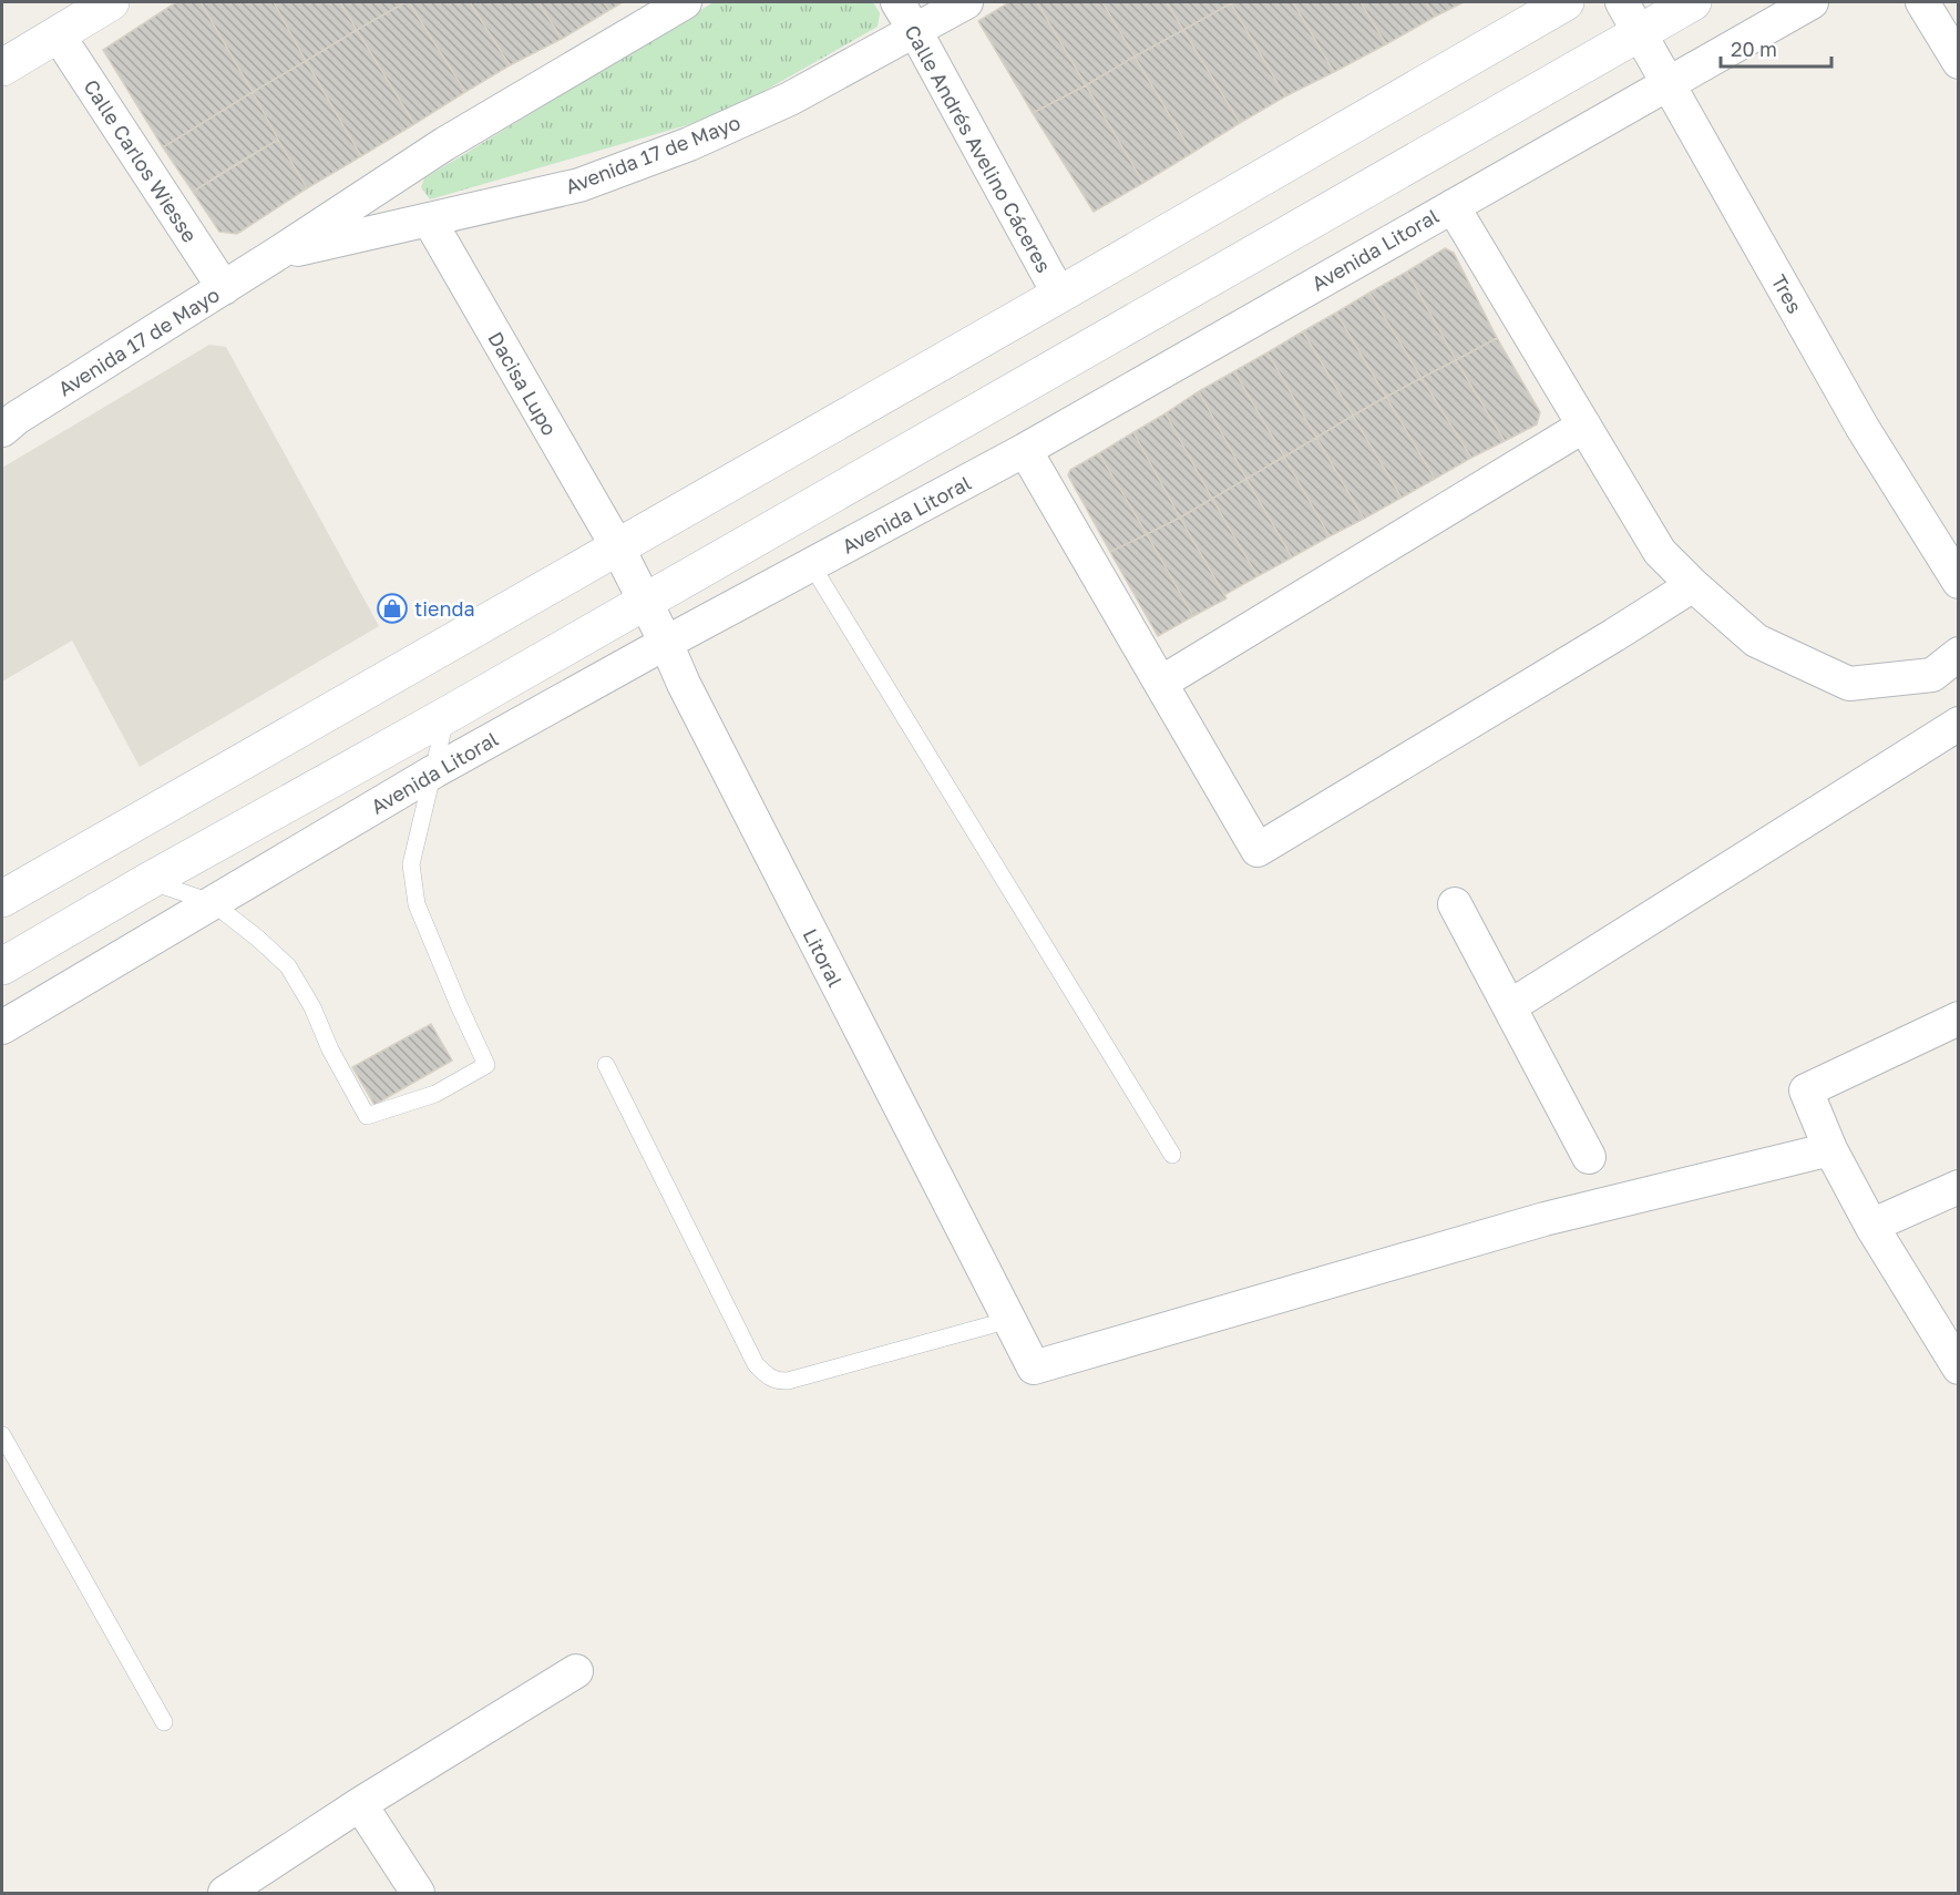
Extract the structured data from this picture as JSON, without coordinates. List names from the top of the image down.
{
  "streets": {
    "street": [
      "Calle Andrés Avelino Cáceres",
      "Avenida 17 de Mayo",
      "Calle Carlos Wiesse",
      "Avenida Litoral",
      "Tres",
      "Dacisa Lupo",
      "Litoral"
    ]
  },
  "crossings": [
    ["Calle Andrés Avelino Cáceres", "Avenida 17 de Mayo"],
    ["Avenida 17 de Mayo", "Calle Carlos Wiesse"],
    ["Avenida 17 de Mayo", "Dacisa Lupo"],
    ["Avenida Litoral", "Tres"],
    ["Avenida Litoral", "Litoral"],
    ["Dacisa Lupo", "Litoral"]
  ],
  "places": {
    "shop": ["tienda"]
  },
  "scale_bar": "20 m"
}
